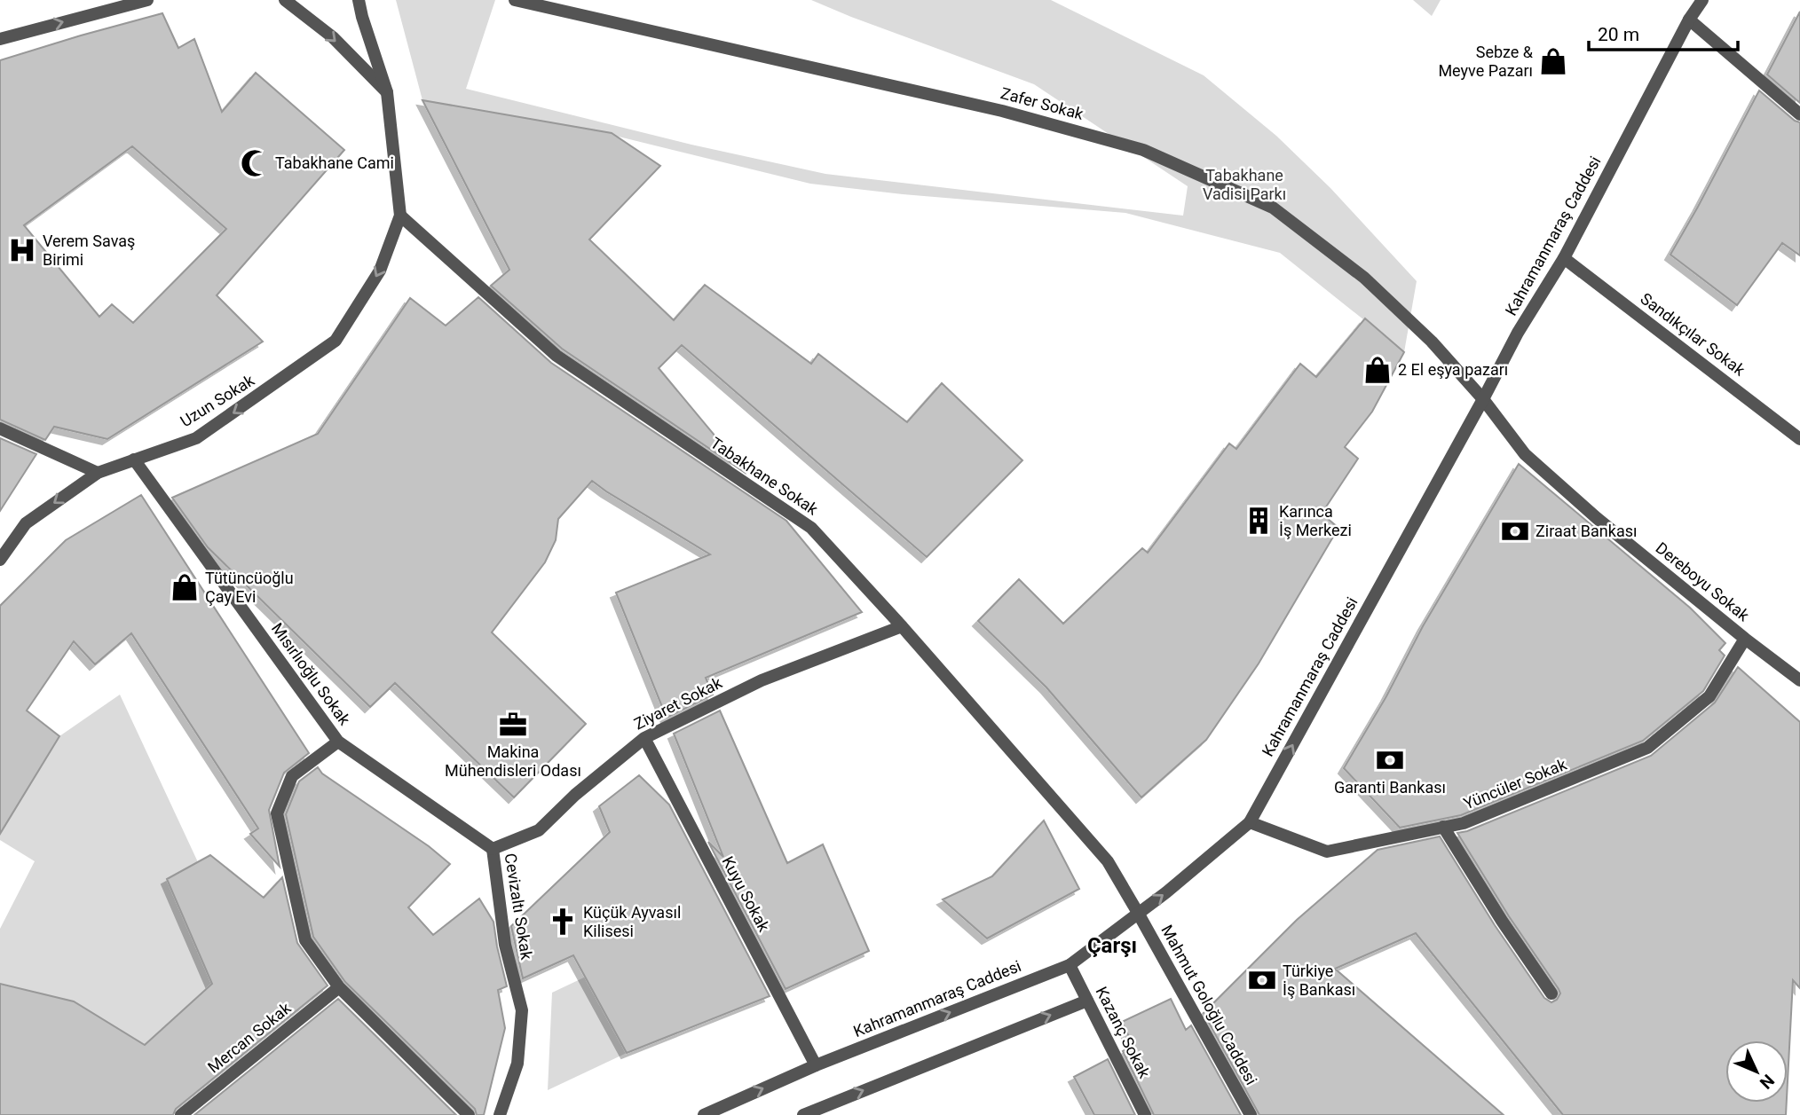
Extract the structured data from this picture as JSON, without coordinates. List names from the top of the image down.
{
  "streets": {
    "street": [
      "Zafer Sokak",
      "Kahramanmaraş Caddesi",
      "Sandıkçılar Sokak",
      "Uzun Sokak",
      "Tabakhane Sokak",
      "Dereboyu Sokak",
      "Mısırlıoğlu Sokak",
      "Ziyaret Sokak",
      "Yüncüler Sokak",
      "Kuyu Sokak",
      "Cevizaltı Sokak",
      "Mahmut Goloğlu Caddesi",
      "Kazanç Sokak",
      "Mercan Sokak"
    ]
  },
  "crossings": [
    ["Zafer Sokak", "Kahramanmaraş Caddesi"],
    ["Zafer Sokak", "Dereboyu Sokak"],
    ["Kahramanmaraş Caddesi", "Sandıkçılar Sokak"],
    ["Kahramanmaraş Caddesi", "Tabakhane Sokak"],
    ["Kahramanmaraş Caddesi", "Dereboyu Sokak"],
    ["Kahramanmaraş Caddesi", "Yüncüler Sokak"],
    ["Kahramanmaraş Caddesi", "Kuyu Sokak"],
    ["Kahramanmaraş Caddesi", "Mahmut Goloğlu Caddesi"],
    ["Kahramanmaraş Caddesi", "Kazanç Sokak"],
    ["Uzun Sokak", "Tabakhane Sokak"],
    ["Uzun Sokak", "Mısırlıoğlu Sokak"],
    ["Tabakhane Sokak", "Ziyaret Sokak"],
    ["Tabakhane Sokak", "Mahmut Goloğlu Caddesi"],
    ["Dereboyu Sokak", "Yüncüler Sokak"],
    ["Mısırlıoğlu Sokak", "Cevizaltı Sokak"],
    ["Mısırlıoğlu Sokak", "Mercan Sokak"],
    ["Ziyaret Sokak", "Kuyu Sokak"],
    ["Ziyaret Sokak", "Cevizaltı Sokak"]
  ],
  "one_way": ["Kahramanmaraş Caddesi", "Uzun Sokak"],
  "districts": ["Çarşı"],
  "parks": ["Tabakhane Vadisi Parkı"],
  "places": {
    "shop": ["Sebze & Meyve Pazarı", "2 El eşya pazarı", "Tütüncüoğlu Çay Evi"],
    "mosque": ["Tabakhane Cami"],
    "hospital": ["Verem Savaş Birimi"],
    "building": ["Karınca İş Merkezi"],
    "bank": ["Ziraat Bankası", "Garanti Bankası", "Türkiye İş Bankası"],
    "office": ["Makina Mühendisleri Odası"],
    "church": ["Küçük Ayvasıl Kilisesi"]
  },
  "scale_bar": "20 m",
  "north": "bottom right"
}
